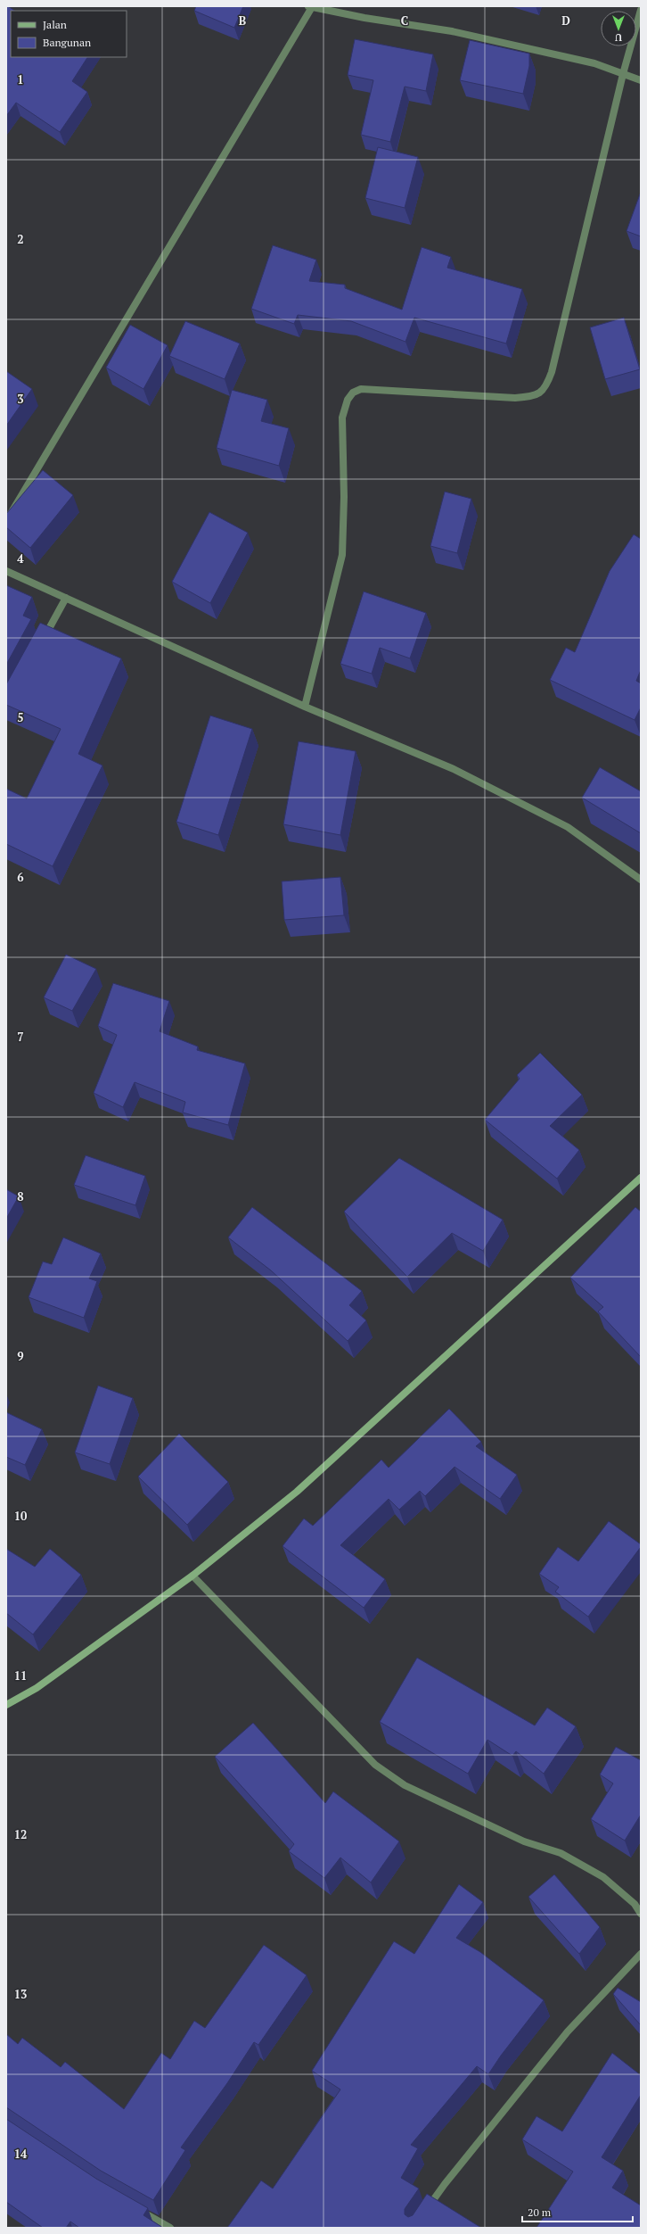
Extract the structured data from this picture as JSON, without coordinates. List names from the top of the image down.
{
  "legend": ["Jalan", "Bangunan"],
  "scale_bar": "20 m",
  "north": "bottom",
  "grid": {
    "columns": ["B", "C", "D"],
    "rows": [
      "1",
      "2",
      "3",
      "4",
      "5",
      "6",
      "7",
      "8",
      "9",
      "10",
      "11",
      "12",
      "13",
      "14"
    ]
  }
}
